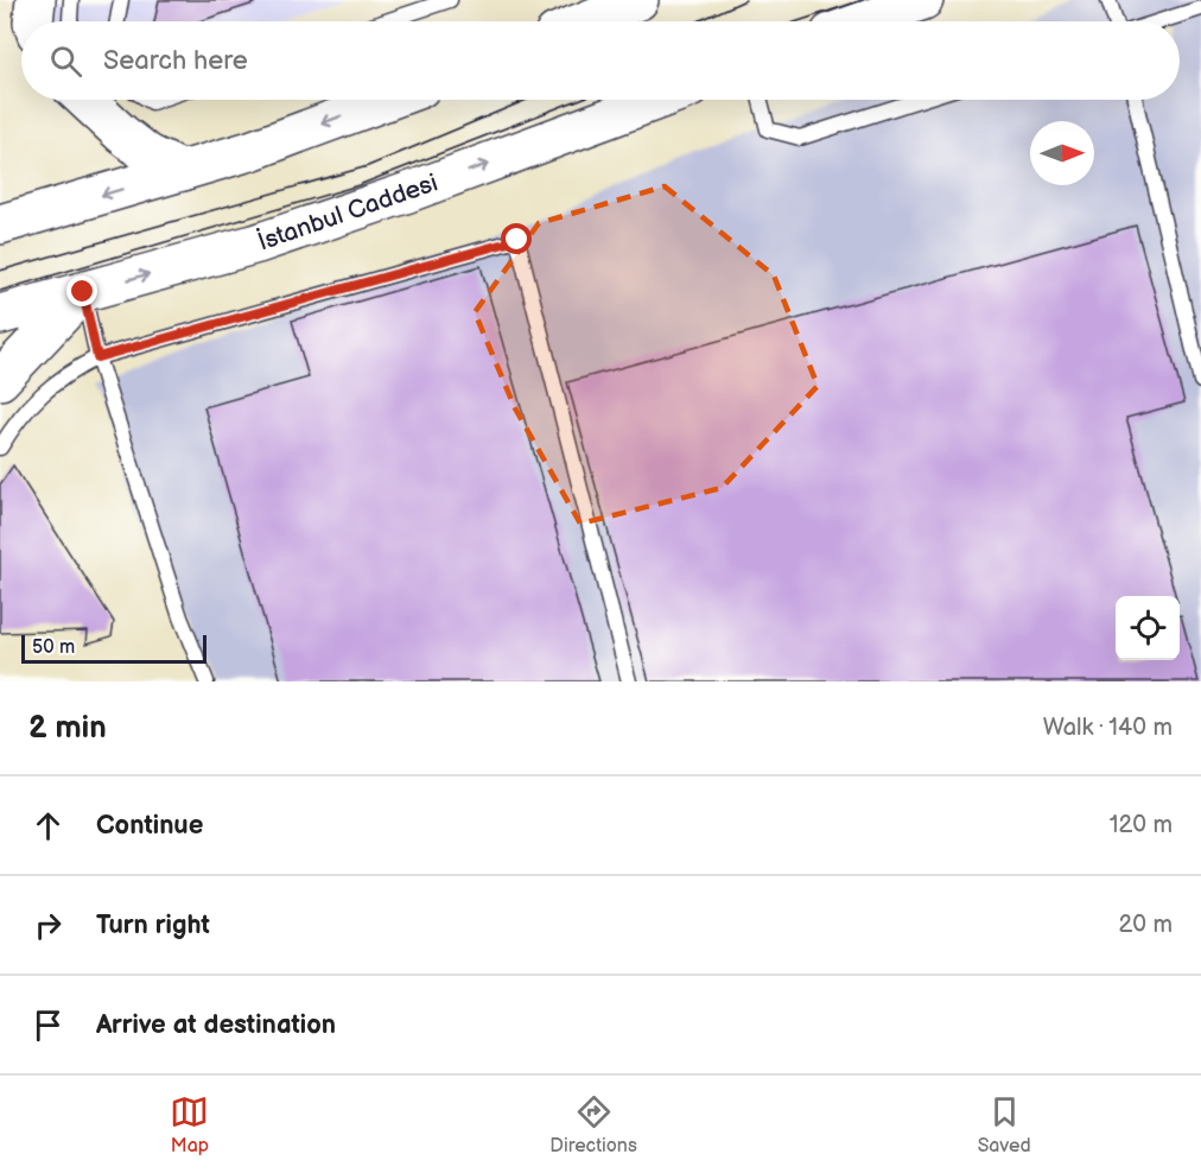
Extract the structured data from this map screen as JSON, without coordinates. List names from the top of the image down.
{
  "streets": {
    "highway": ["İstanbul Caddesi"]
  },
  "scale_bar": "50 m",
  "north": "right",
  "page": {
    "search": "Search here",
    "scale": "50 m",
    "heading": ["2 min", "Walk · 140 m"],
    "list": [
      ["Continue", "120 m"],
      ["Turn right", "20 m"],
      "Arrive at destination"
    ],
    "nav": ["Map", "Directions", "Saved"]
  }
}
